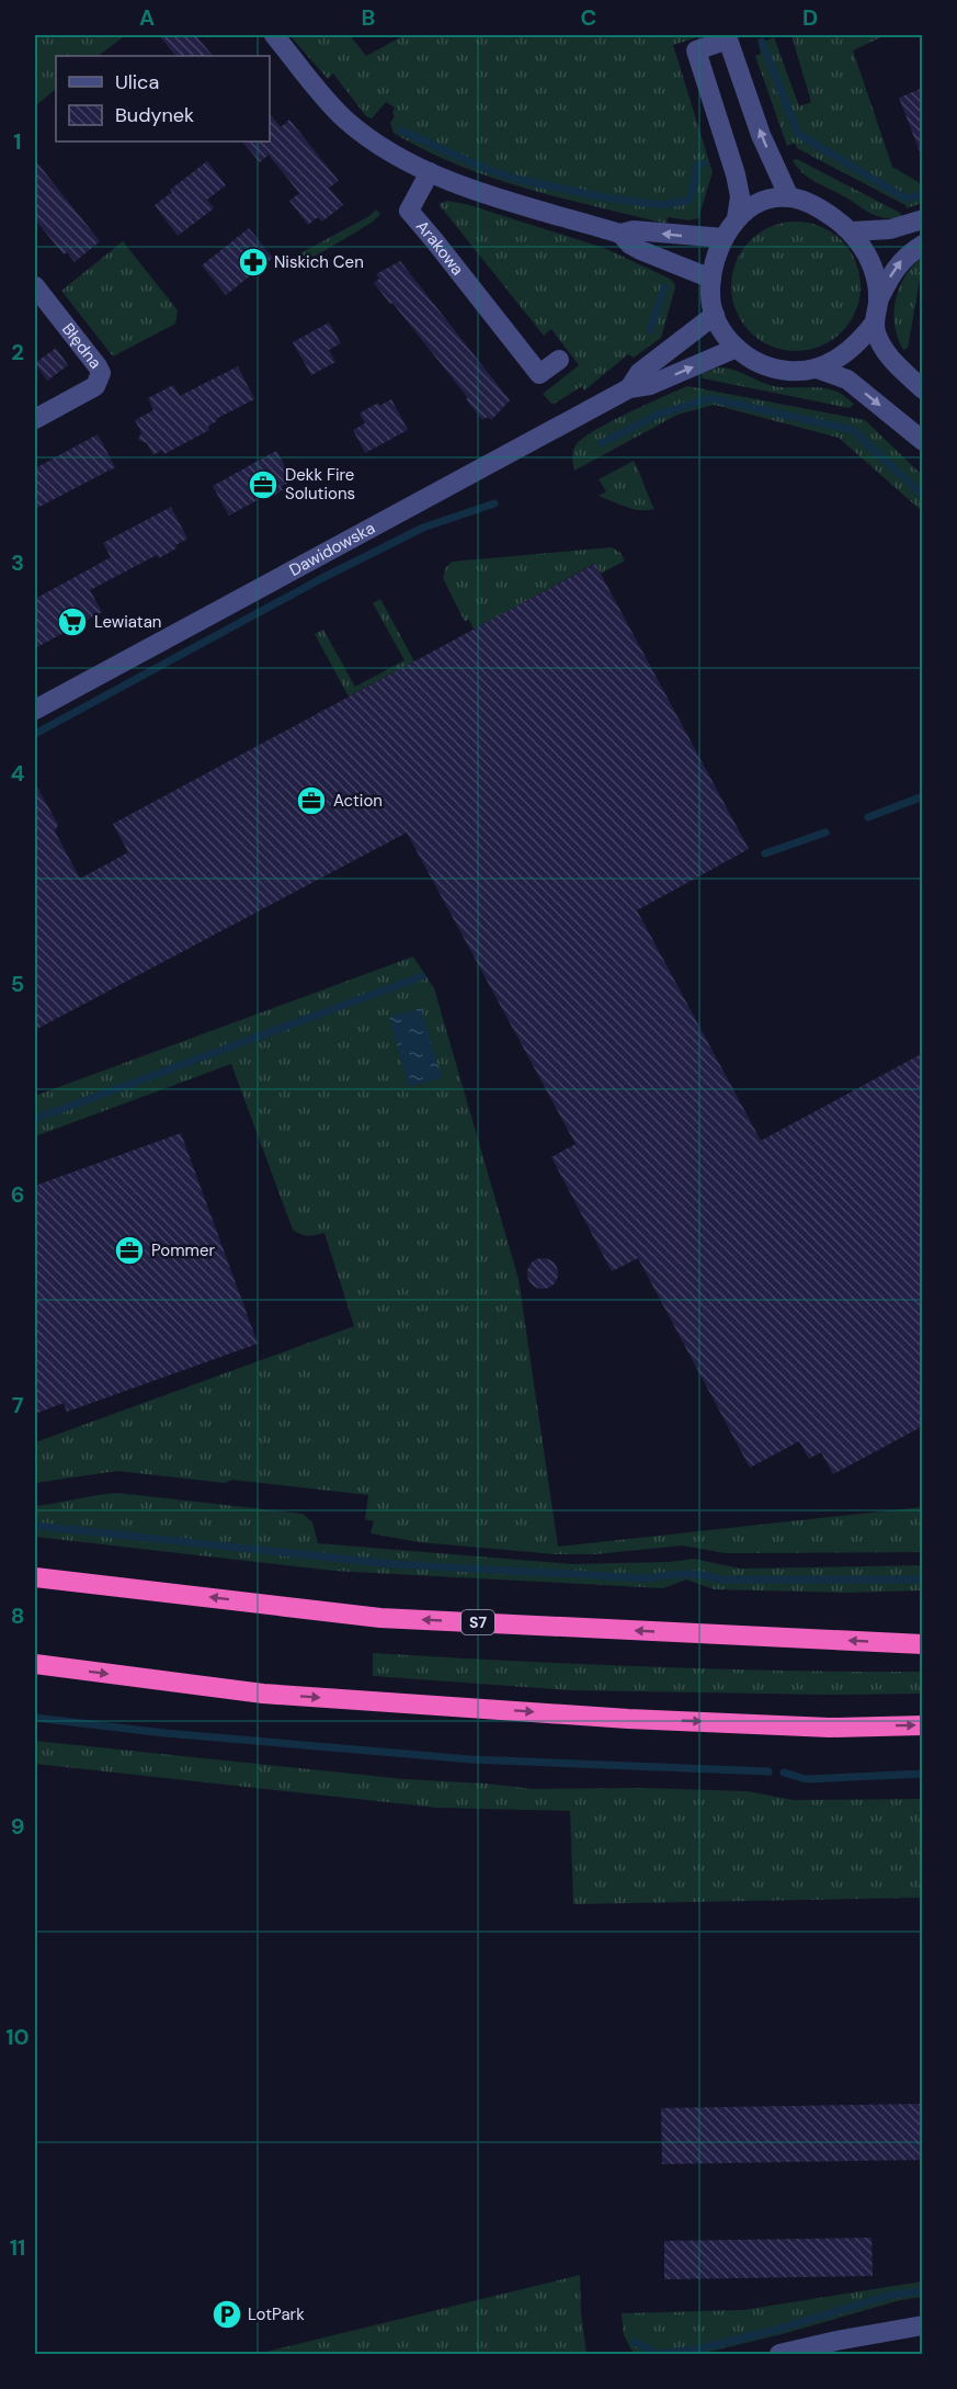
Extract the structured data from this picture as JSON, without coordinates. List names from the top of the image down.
{
  "streets": {
    "highway": ["S7"],
    "street": ["Arakowa", "Błędna", "Dawidowska"]
  },
  "places": {
    "pharmacy": ["Niskich Cen"],
    "office": ["Dekk Fire Solutions", "Action", "Pommer"],
    "supermarket": ["Lewiatan"],
    "parking": ["LotPark"]
  },
  "legend": ["Ulica", "Budynek"],
  "grid": {
    "columns": [
      "A",
      "B",
      "C",
      "D"
    ],
    "rows": [
      "1",
      "2",
      "3",
      "4",
      "5",
      "6",
      "7",
      "8",
      "9",
      "10",
      "11"
    ]
  }
}
